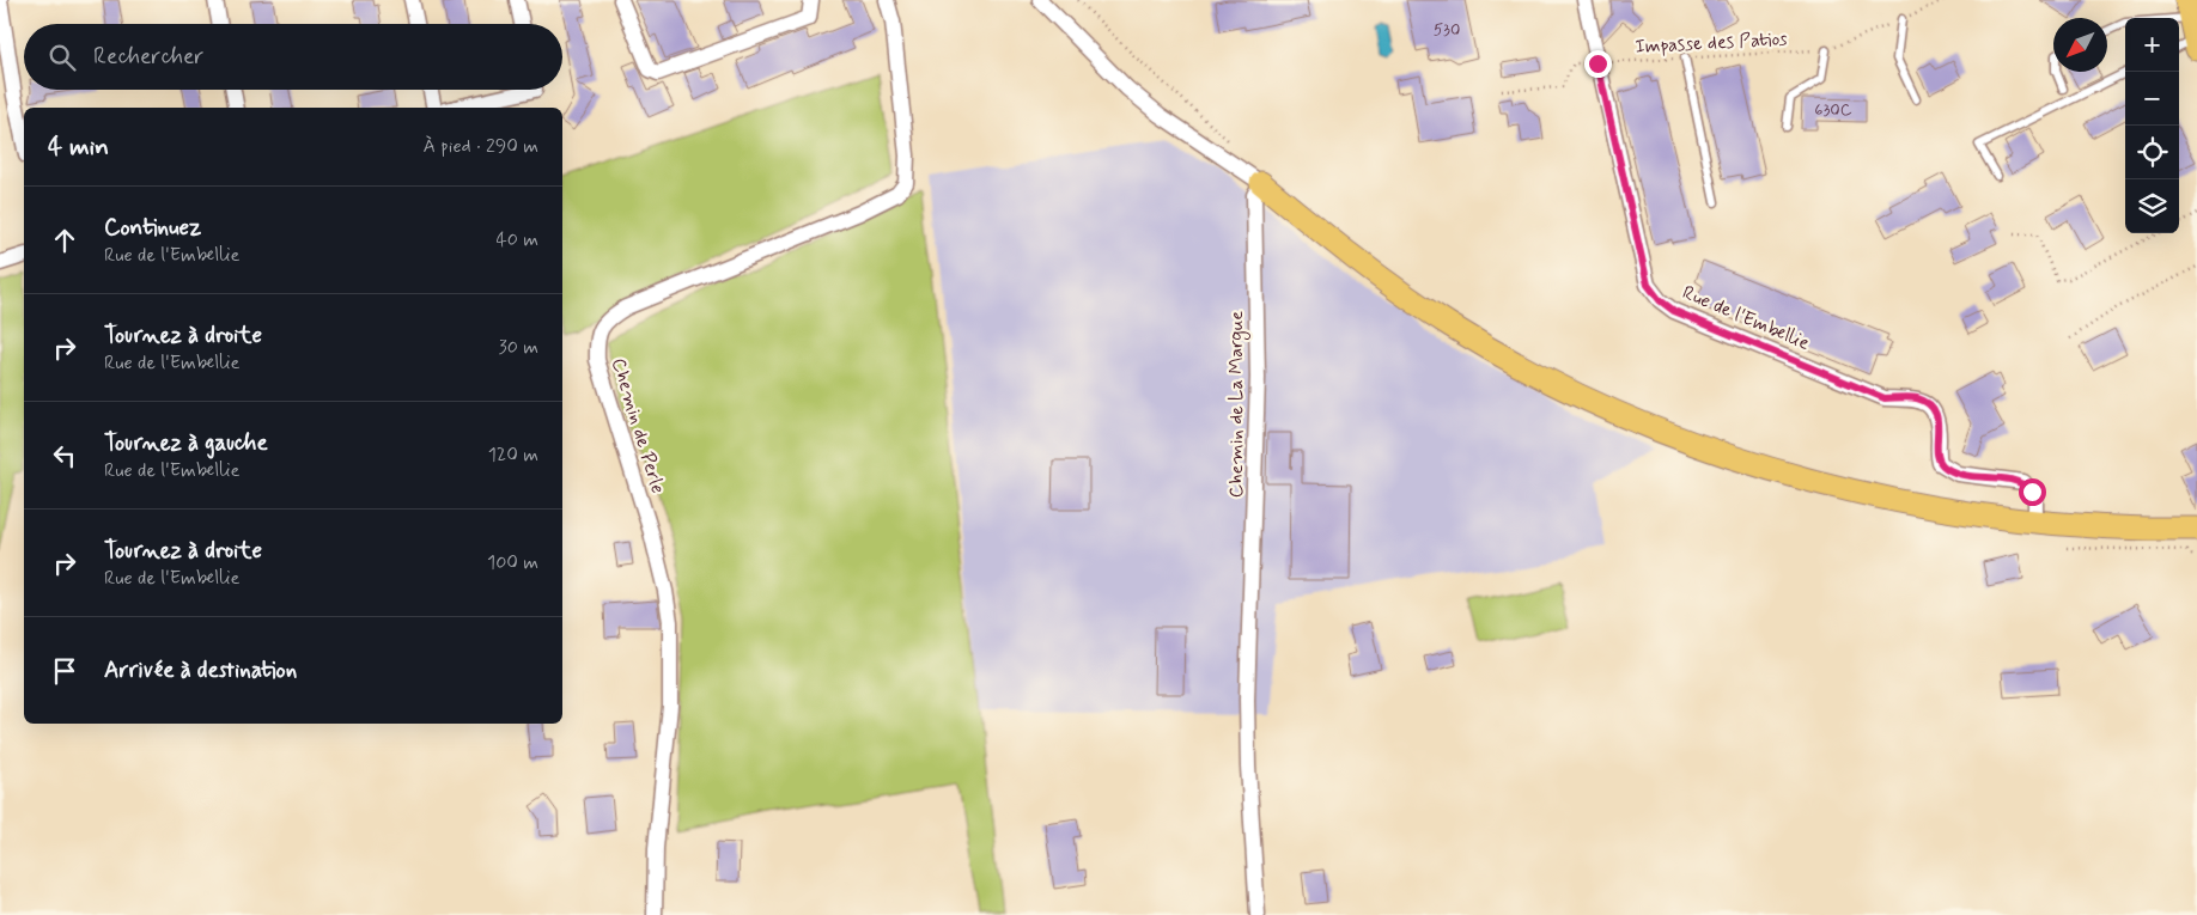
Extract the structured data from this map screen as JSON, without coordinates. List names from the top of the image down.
{
  "streets": {
    "street": ["Rue de l'Embellie", "Chemin de La Margue", "Chemin de Perle"],
    "path": ["Impasse des Patios"]
  },
  "crossings": [
    ["Impasse des Patios", "Rue de l'Embellie"]
  ],
  "house_numbers": ["530", "630C"],
  "north": "bottom left",
  "page": {
    "map_buttons": ["+", "−"],
    "search": "Rechercher",
    "heading": ["4 min", "À pied · 290 m"],
    "list": [
      ["Continuez", "Rue de l'Embellie", "40 m"],
      ["Tournez à droite", "Rue de l'Embellie", "30 m"],
      ["Tournez à gauche", "Rue de l'Embellie", "120 m"],
      ["Tournez à droite", "Rue de l'Embellie", "100 m"],
      "Arrivée à destination"
    ]
  }
}
